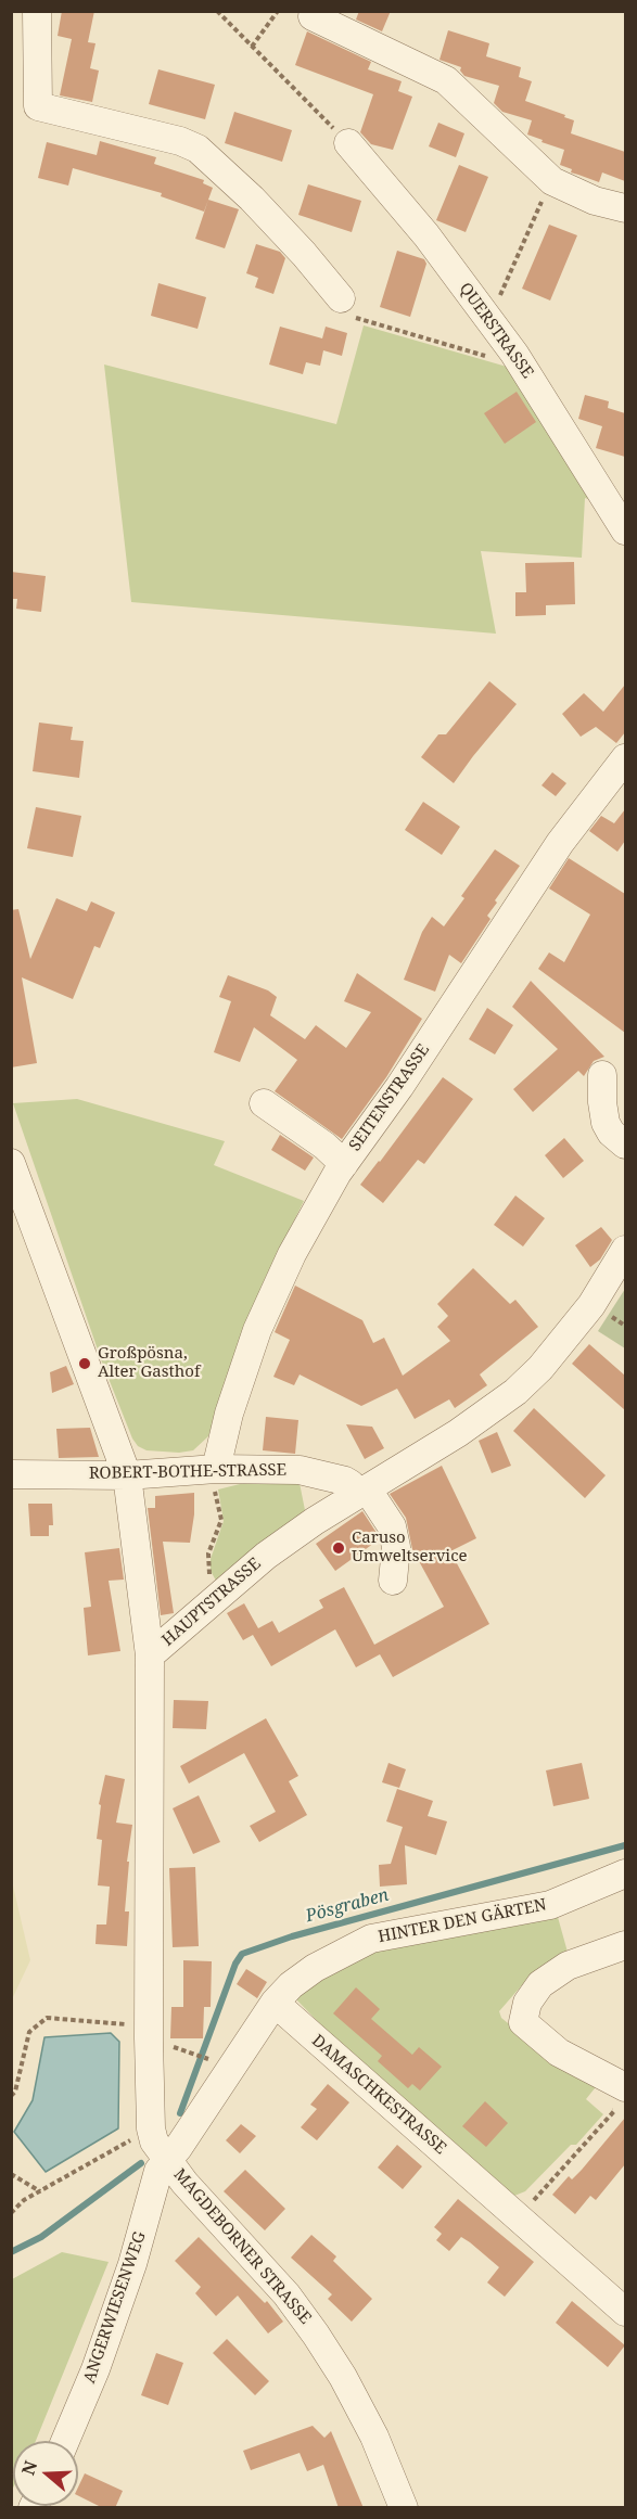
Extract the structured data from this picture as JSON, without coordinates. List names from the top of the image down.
{
  "streets": {
    "street": [
      "QUERSTRASSE",
      "SEITENSTRASSE",
      "ROBERT-BOTHE-STRASSE",
      "HAUPTSTRASSE",
      "HINTER DEN GÄRTEN",
      "DAMASCHKESTRASSE",
      "MAGDEBORNER STRASSE",
      "ANGERWIESENWEG"
    ]
  },
  "crossings": [
    ["SEITENSTRASSE", "ROBERT-BOTHE-STRASSE"],
    ["ROBERT-BOTHE-STRASSE", "HAUPTSTRASSE"],
    ["HAUPTSTRASSE", "MAGDEBORNER STRASSE"],
    ["HAUPTSTRASSE", "ANGERWIESENWEG"],
    ["HINTER DEN GÄRTEN", "DAMASCHKESTRASSE"],
    ["MAGDEBORNER STRASSE", "ANGERWIESENWEG"]
  ],
  "water": ["Pösgraben"],
  "places": ["Großpösna, Alter Gasthof", "Caruso Umweltservice"],
  "north": "left"
}
